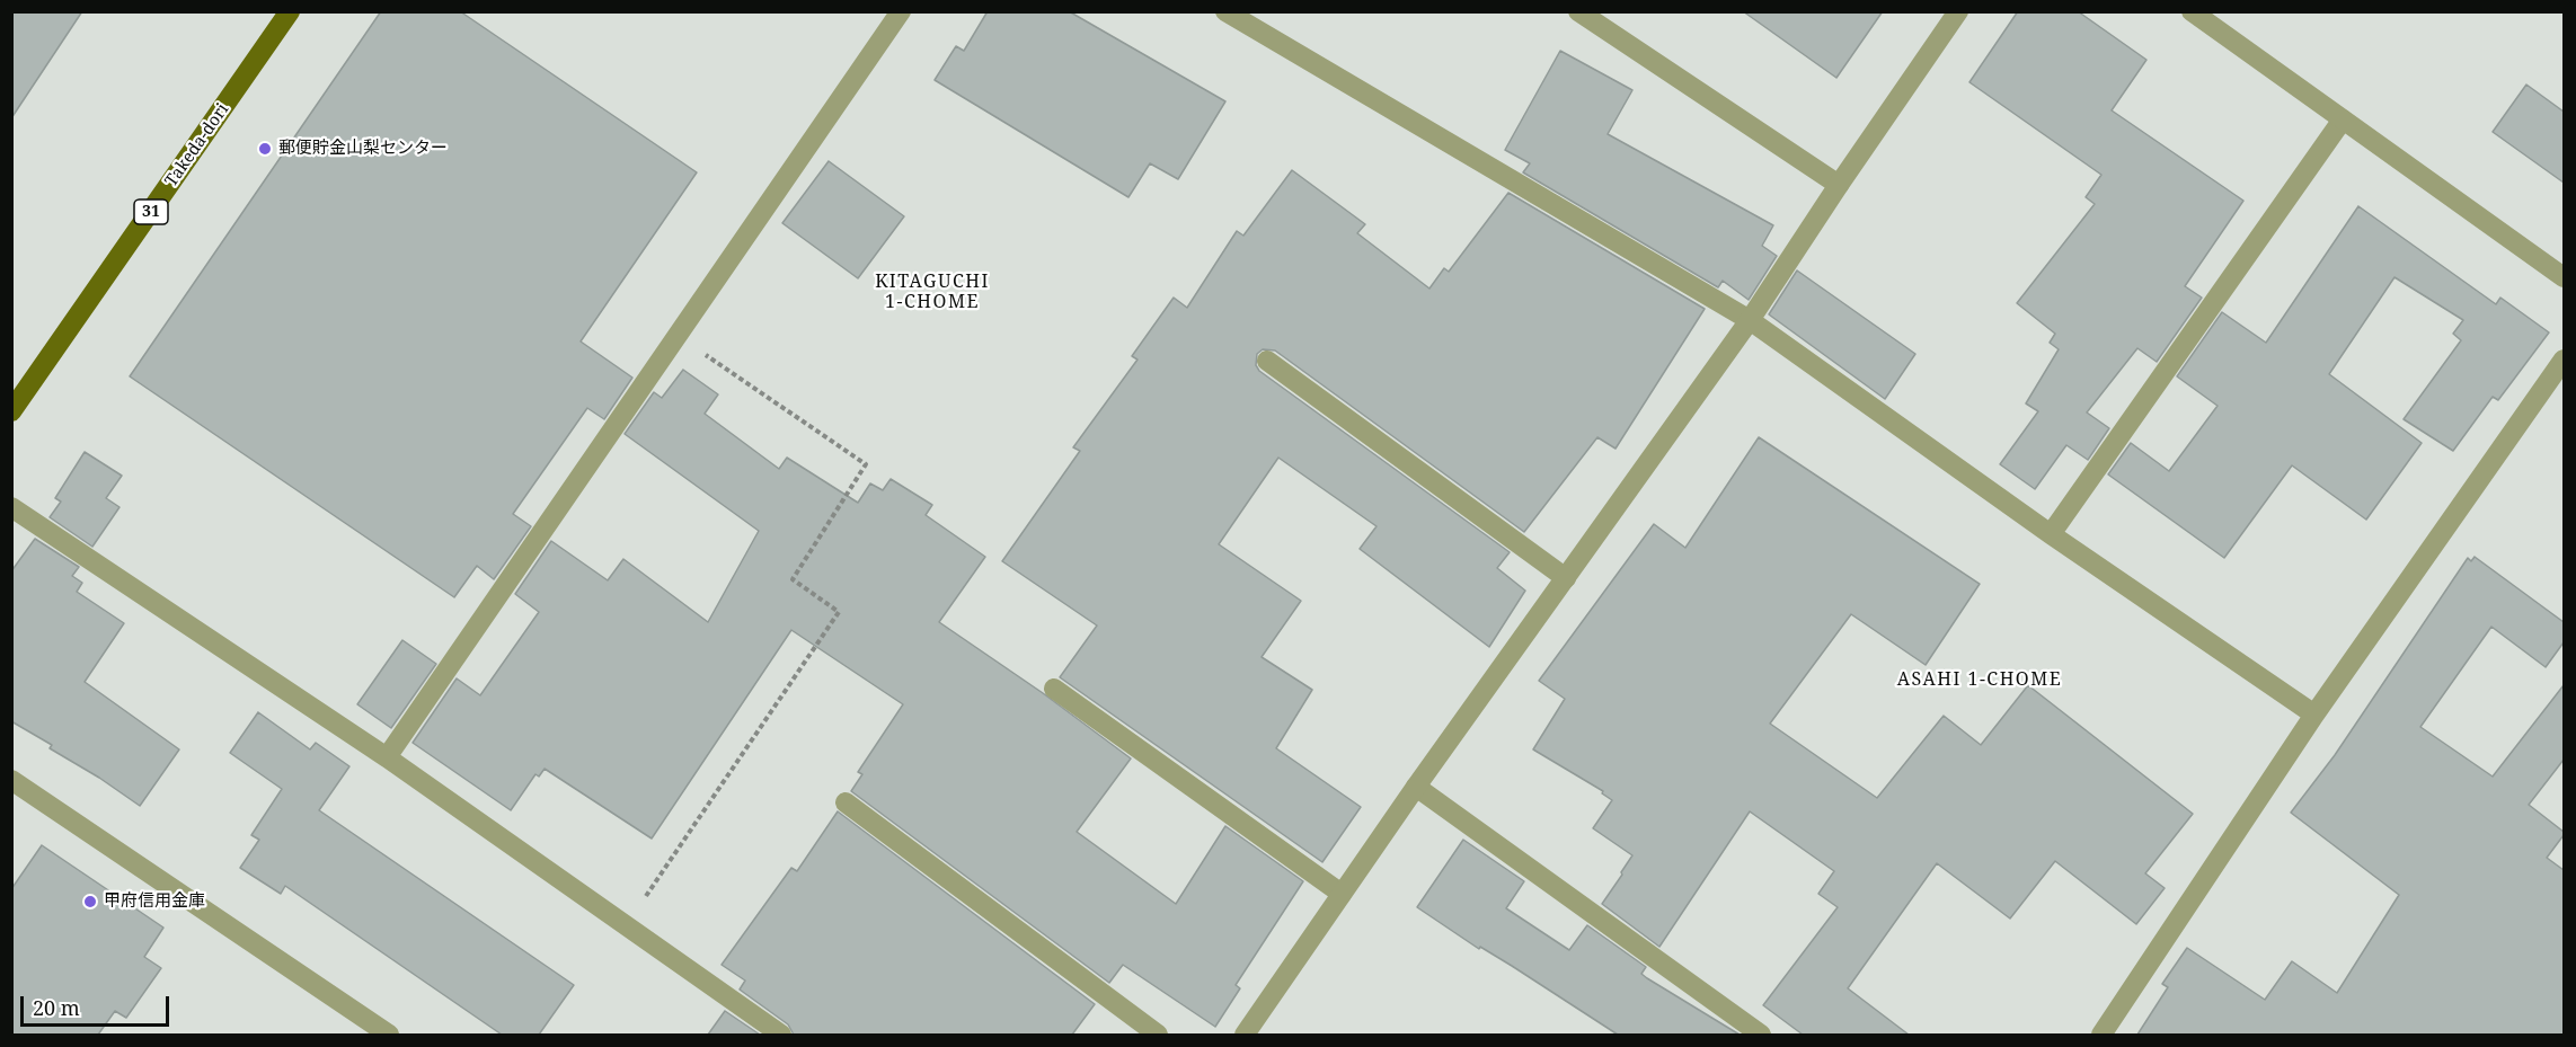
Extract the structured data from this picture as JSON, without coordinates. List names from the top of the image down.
{
  "streets": {
    "main road": ["Takeda-dori", "31"]
  },
  "districts": ["KITAGUCHI 1-CHOME", "ASAHI 1-CHOME"],
  "places": ["郵便貯金山梨センター", "甲府信用金庫"],
  "scale_bar": "20 m"
}
